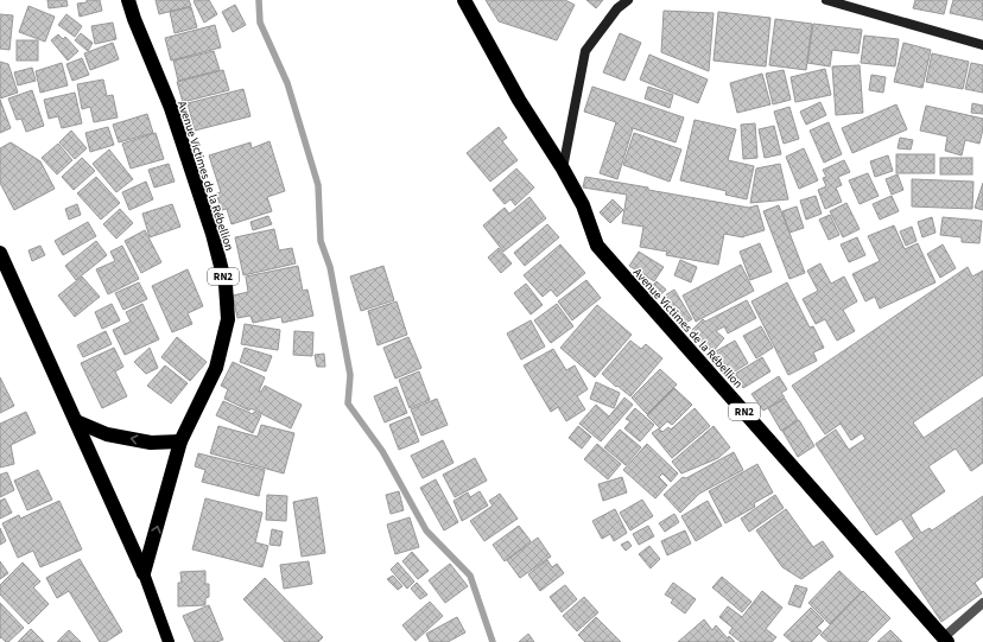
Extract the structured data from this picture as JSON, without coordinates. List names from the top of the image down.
{
  "streets": {
    "highway": ["Avenue Victimes de la Rébellion", "RN2"]
  }
}
